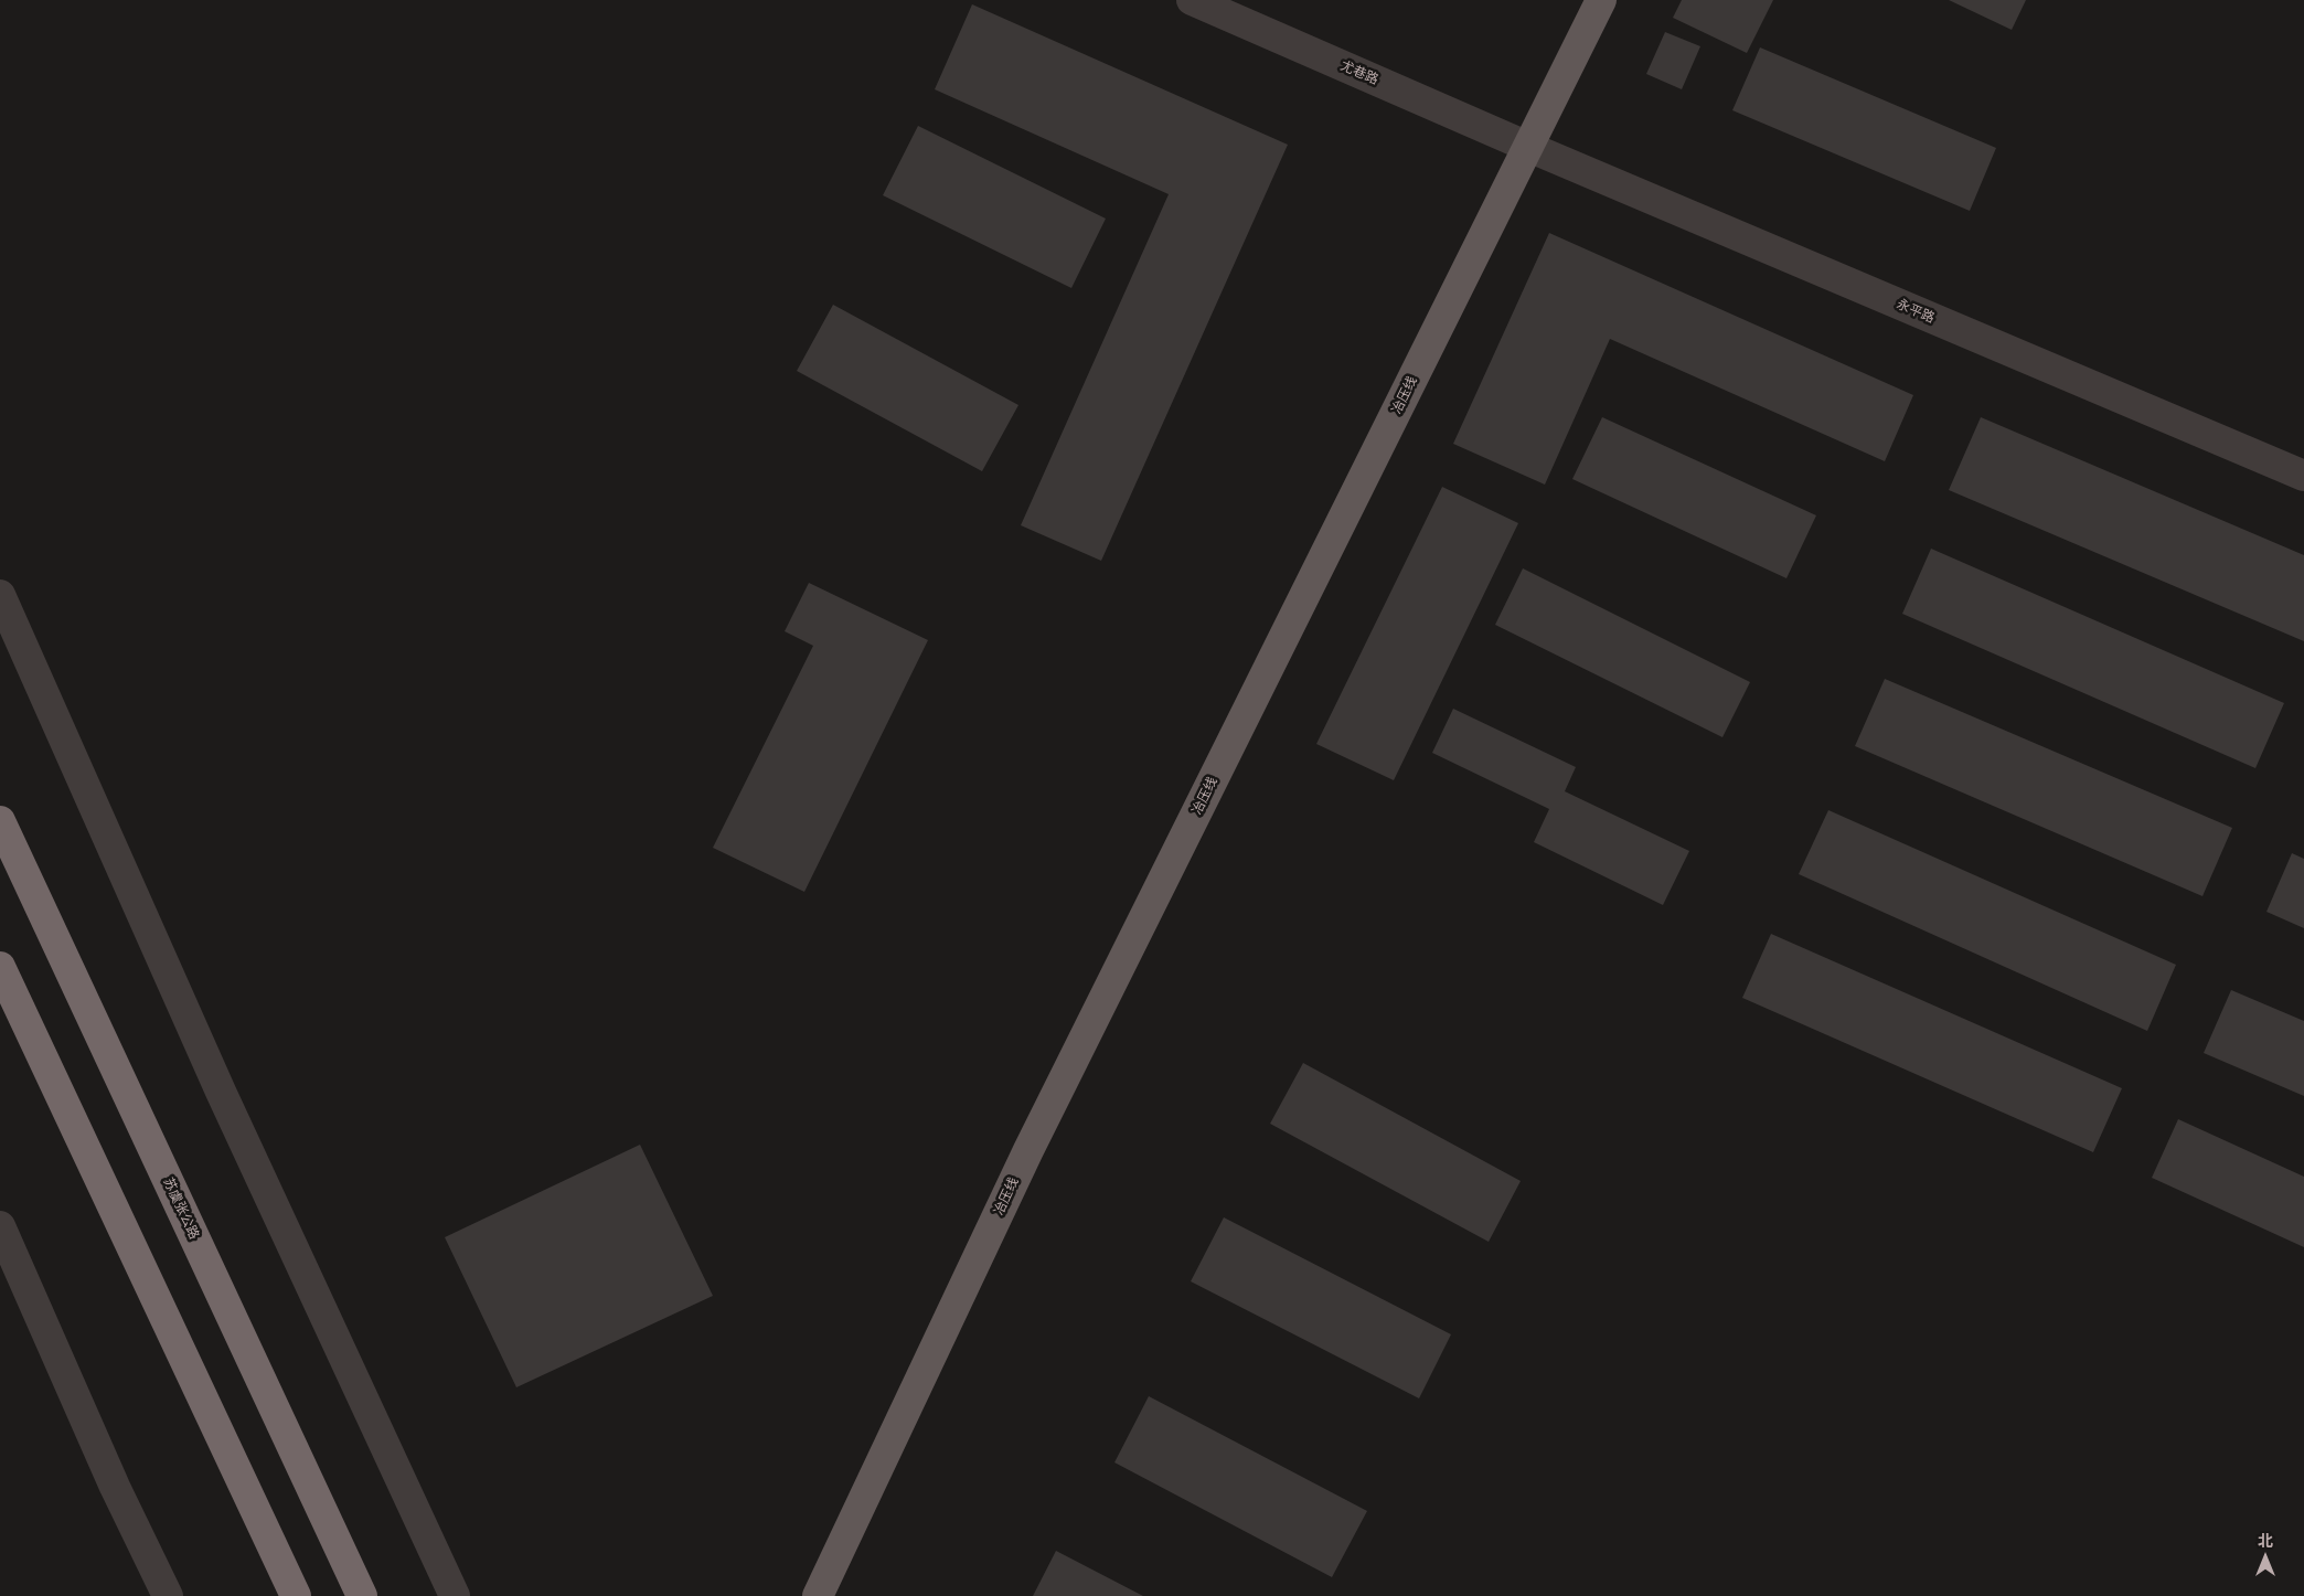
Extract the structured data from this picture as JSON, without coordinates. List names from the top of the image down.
{
  "streets": {
    "highway": ["苏虞张公路"],
    "main road": ["冶压线"],
    "street": ["尤巷路", "永平路"]
  },
  "crossings": [
    ["尤巷路", "永平路"],
    ["尤巷路", "冶压线"],
    ["永平路", "冶压线"]
  ],
  "north": "top"
}
